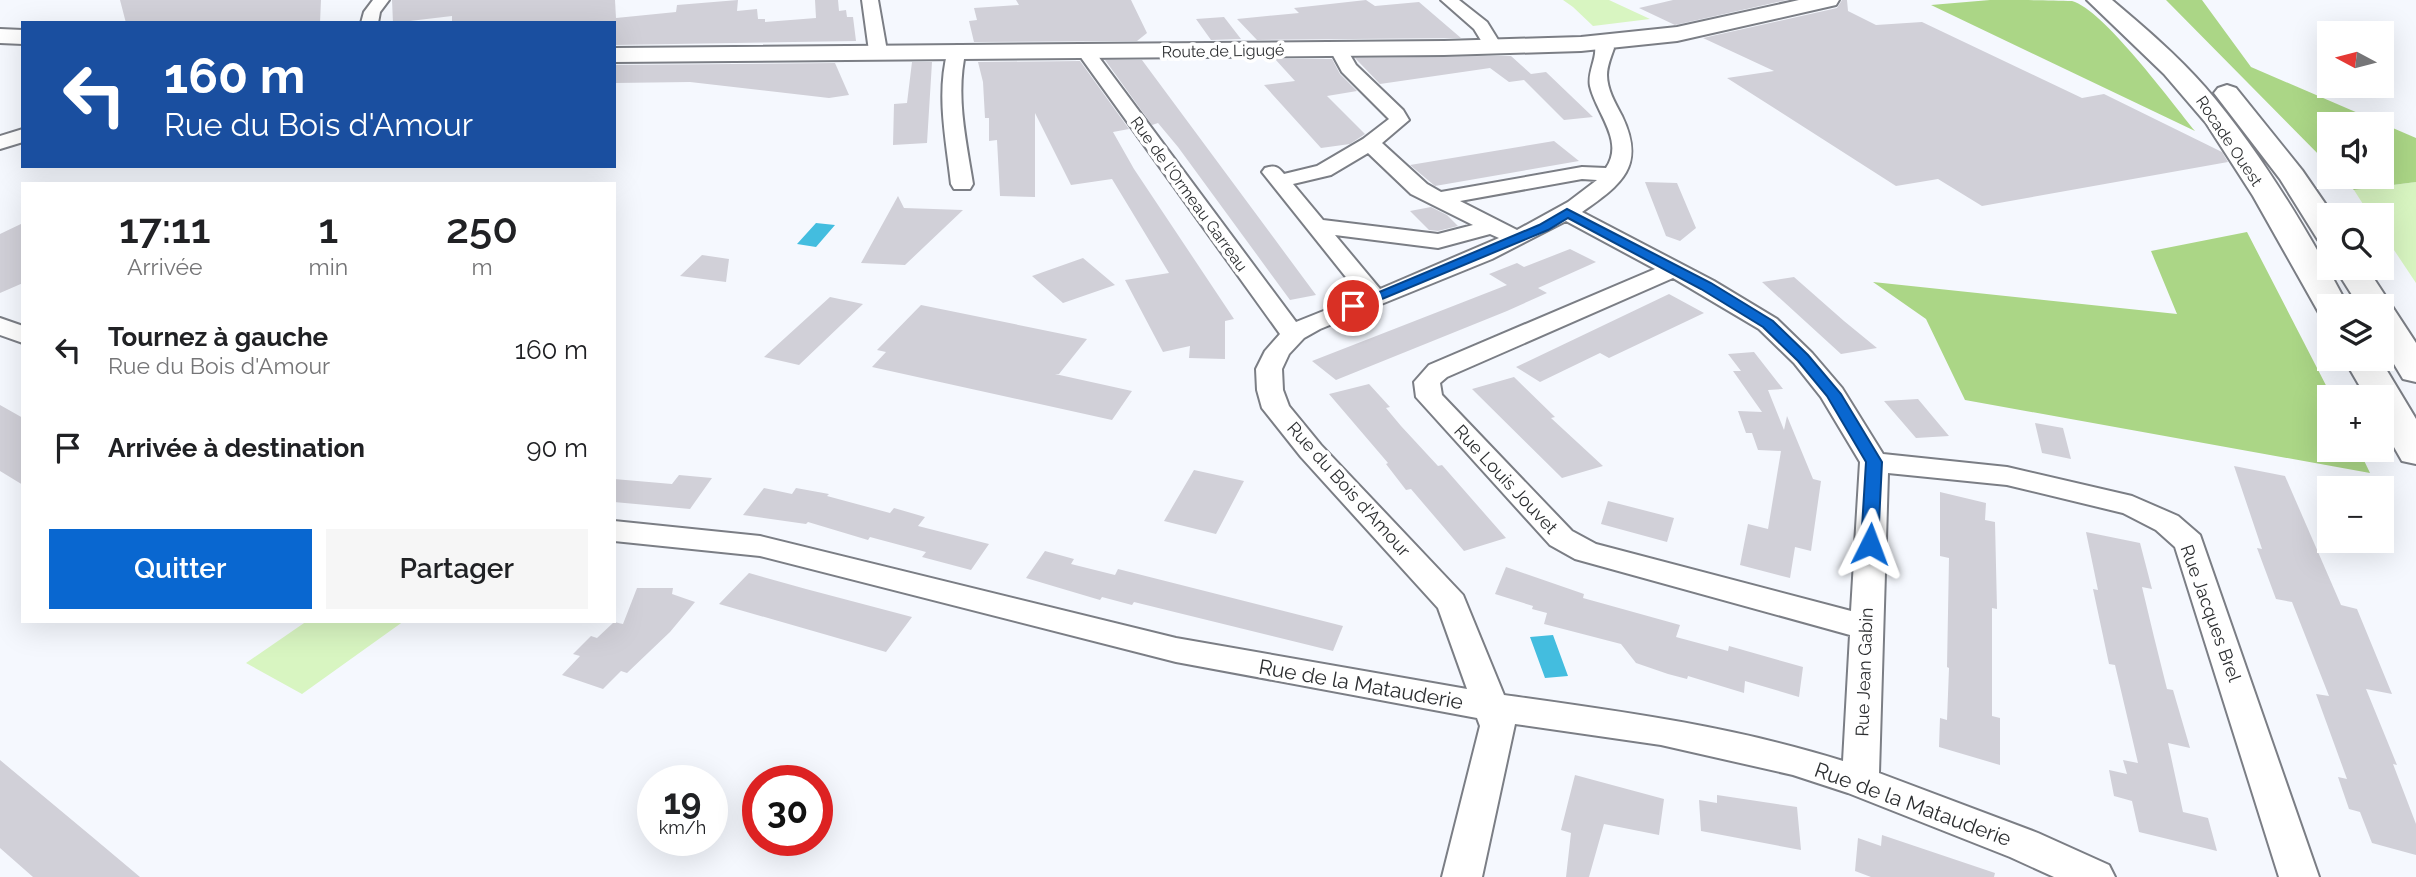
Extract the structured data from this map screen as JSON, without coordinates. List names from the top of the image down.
{
  "streets": {
    "main road": ["Route de Ligugé", "Rocade Ouest"],
    "street": [
      "Rue de l'Ormeau Garreau",
      "Rue Louis Jouvet",
      "Rue du Bois d'Amour",
      "Rue Jacques Brel",
      "Rue Jean Gabin",
      "Rue de la Matauderie"
    ]
  },
  "crossings": [
    ["Route de Ligugé", "Rue de l'Ormeau Garreau"],
    ["Rue de l'Ormeau Garreau", "Rue du Bois d'Amour"],
    ["Rue Louis Jouvet", "Rue Jean Gabin"],
    ["Rue du Bois d'Amour", "Rue de la Matauderie"],
    ["Rue Jacques Brel", "Rue Jean Gabin"],
    ["Rue Jean Gabin", "Rue de la Matauderie"]
  ],
  "north": "left",
  "page": {
    "map_buttons": ["+", "−"],
    "turn": ["160 m", "Rue du Bois d'Amour"],
    "eta": [
      "17:11",
      "Arrivée",
      "1",
      "min",
      "250",
      "m"
    ],
    "list": [
      {
        "name": "Tournez à gauche",
        "note": "Rue du Bois d'Amour",
        "value": "160 m"
      },
      {
        "name": "Arrivée à destination",
        "value": "90 m"
      }
    ],
    "buttons": ["Quitter", "Partager"],
    "speed": "19 km/h",
    "limit": "30"
  }
}
